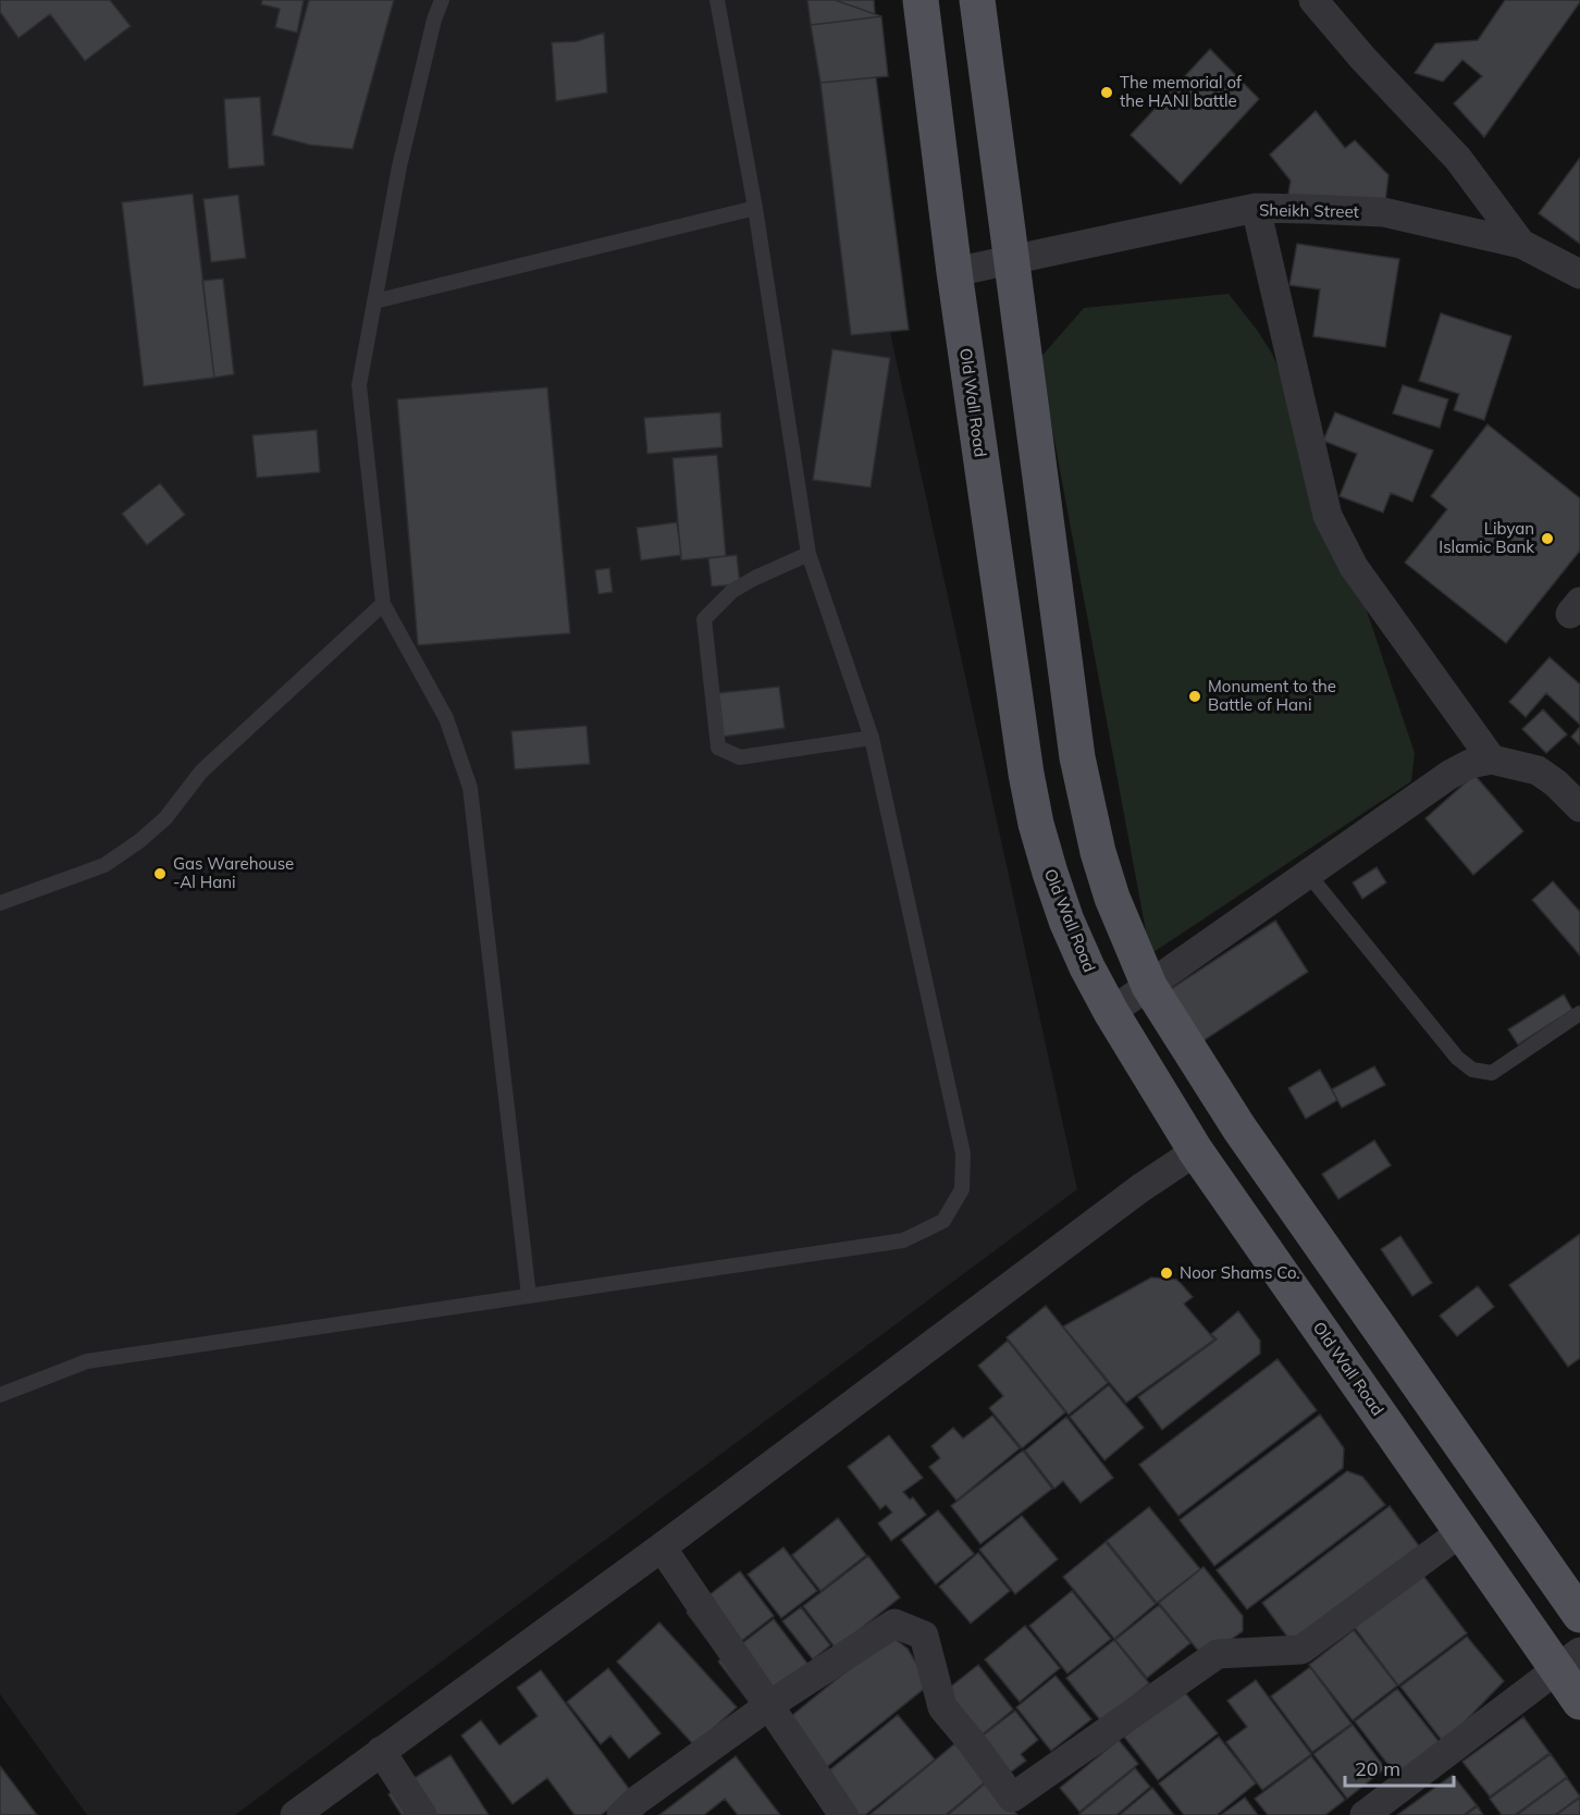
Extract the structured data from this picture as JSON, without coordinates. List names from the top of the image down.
{
  "streets": {
    "main road": ["Old Wall Road"],
    "street": ["Sheikh Street"]
  },
  "crossings": [
    ["Sheikh Street", "Old Wall Road"]
  ],
  "places": [
    "The memorial of the HANI battle",
    "Libyan Islamic Bank",
    "Monument to the Battle of Hani",
    "Gas Warehouse -Al Hani",
    "Noor Shams Co."
  ],
  "scale_bar": "20 m"
}
